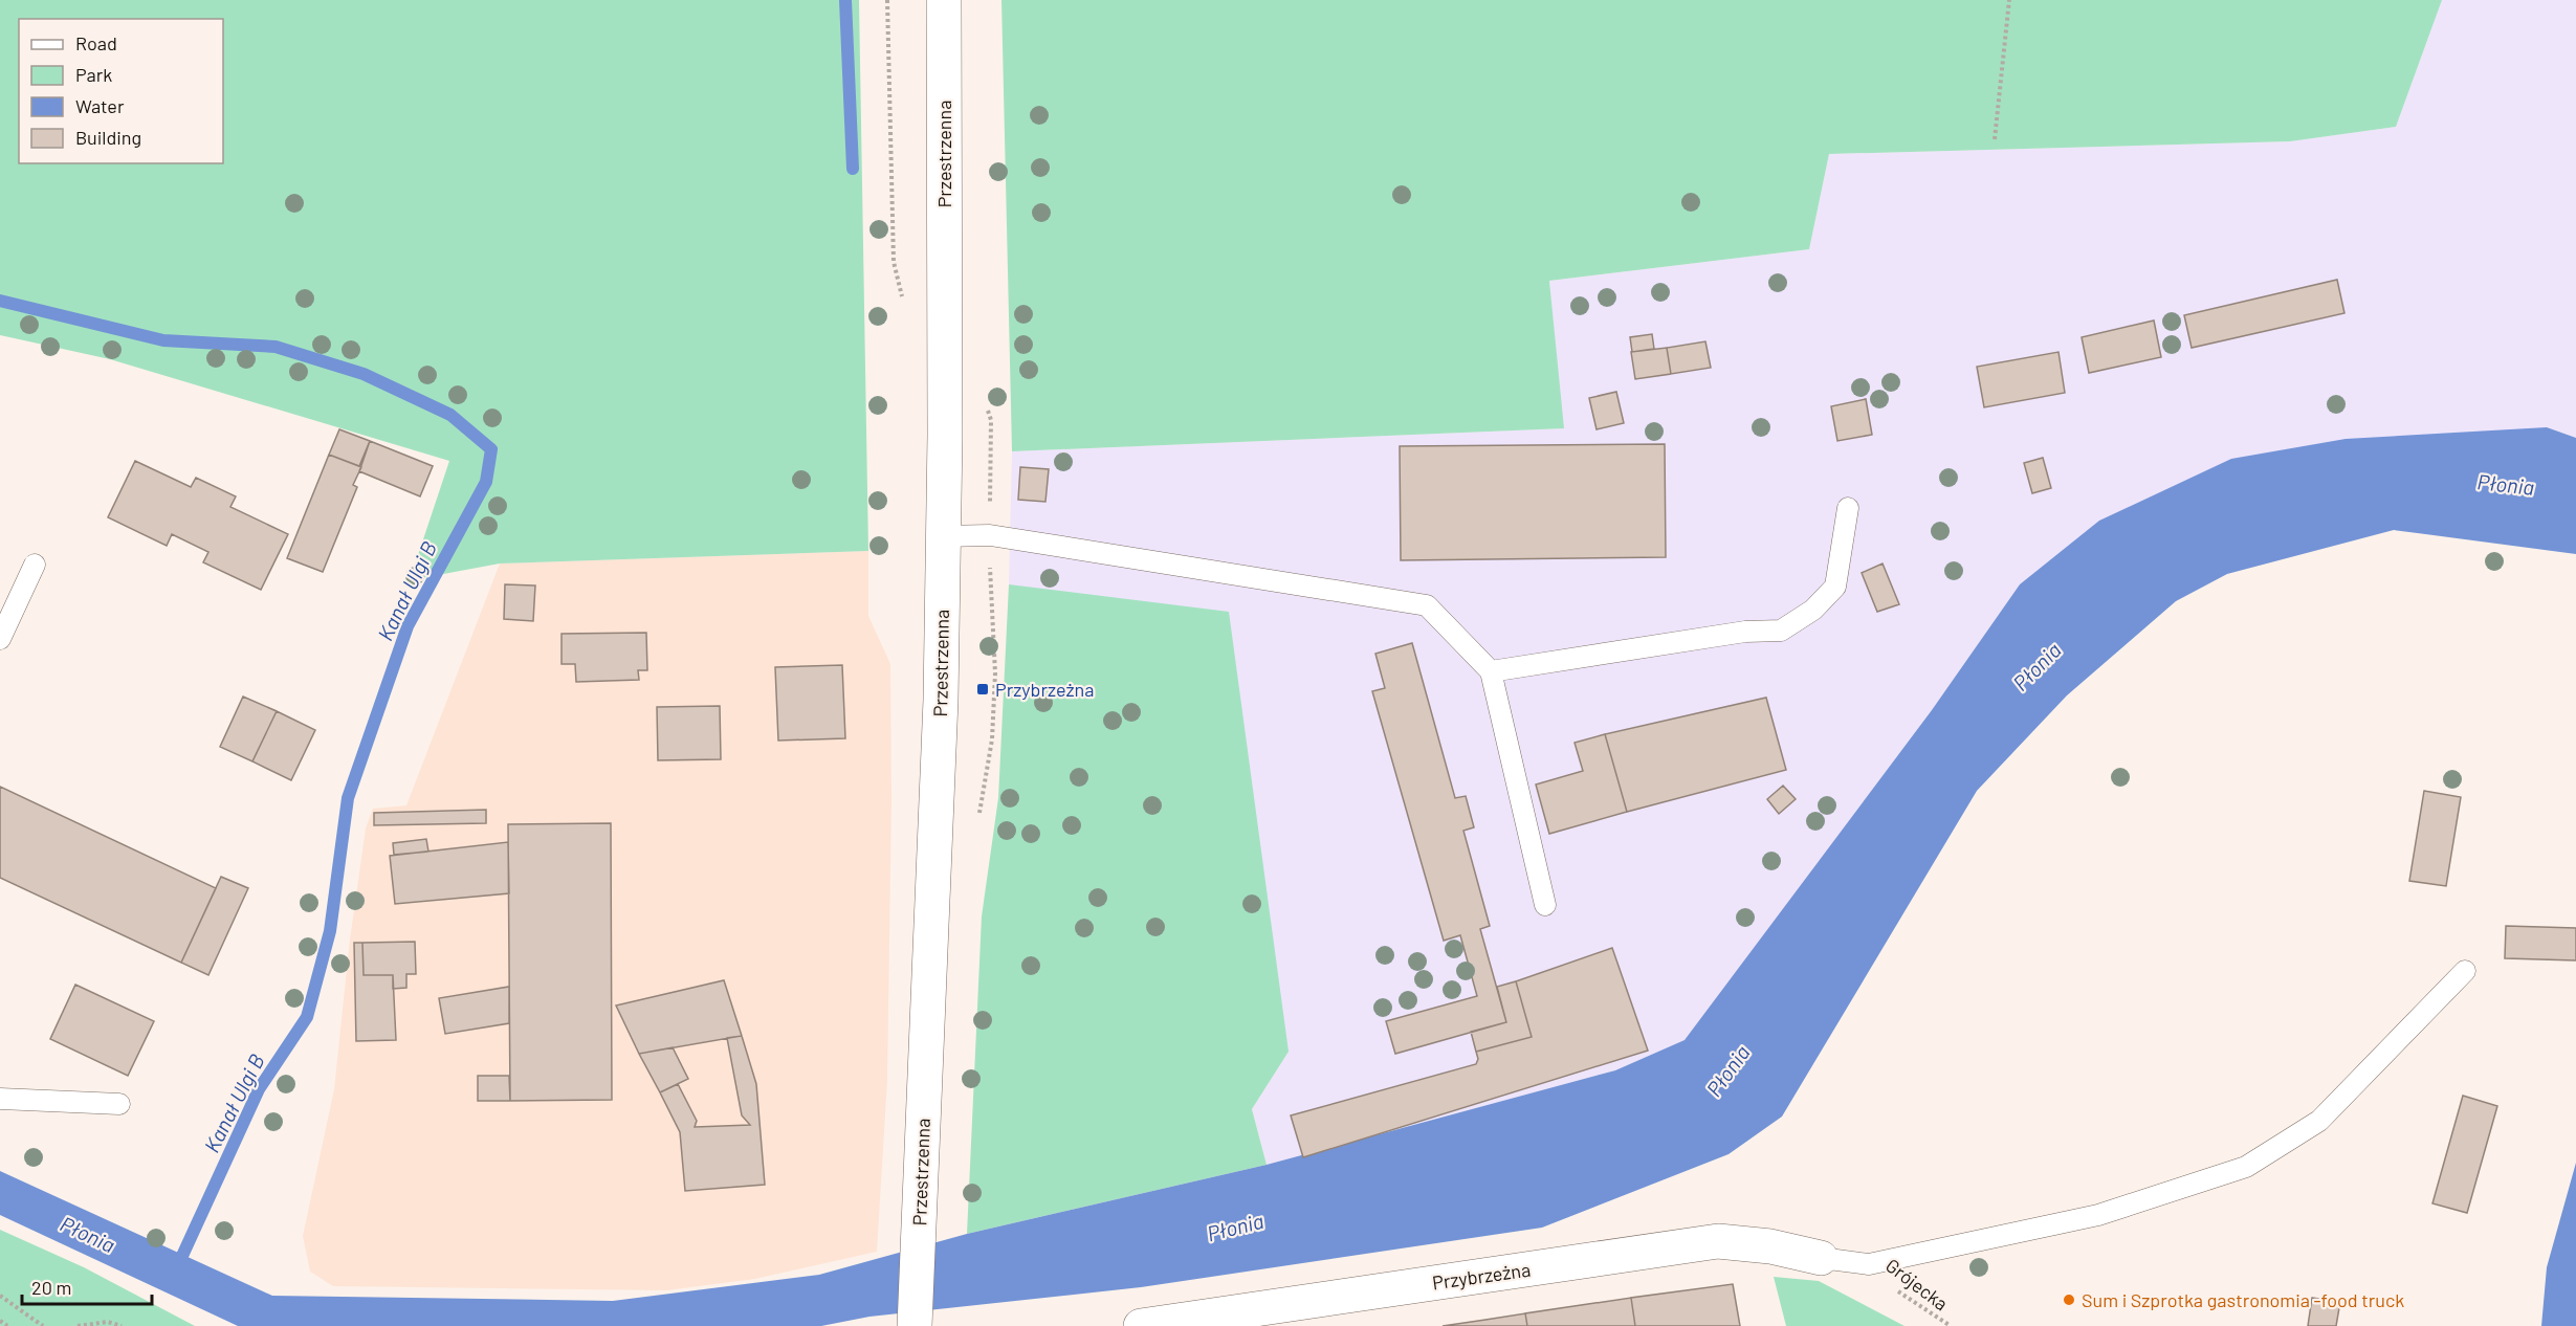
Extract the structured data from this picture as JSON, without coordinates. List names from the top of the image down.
{
  "streets": {
    "street": ["Przestrzenna", "Przybrzeżna"],
    "path": ["Grójecka"]
  },
  "water": ["Płonia", "Kanał Ulgi B"],
  "places": {
    "transit": ["Przybrzeżna"],
    "other": ["Sum i Szprotka gastronomia -food truck"]
  },
  "legend": [
    "Road",
    "Park",
    "Water",
    "Building"
  ],
  "scale_bar": "20 m"
}
